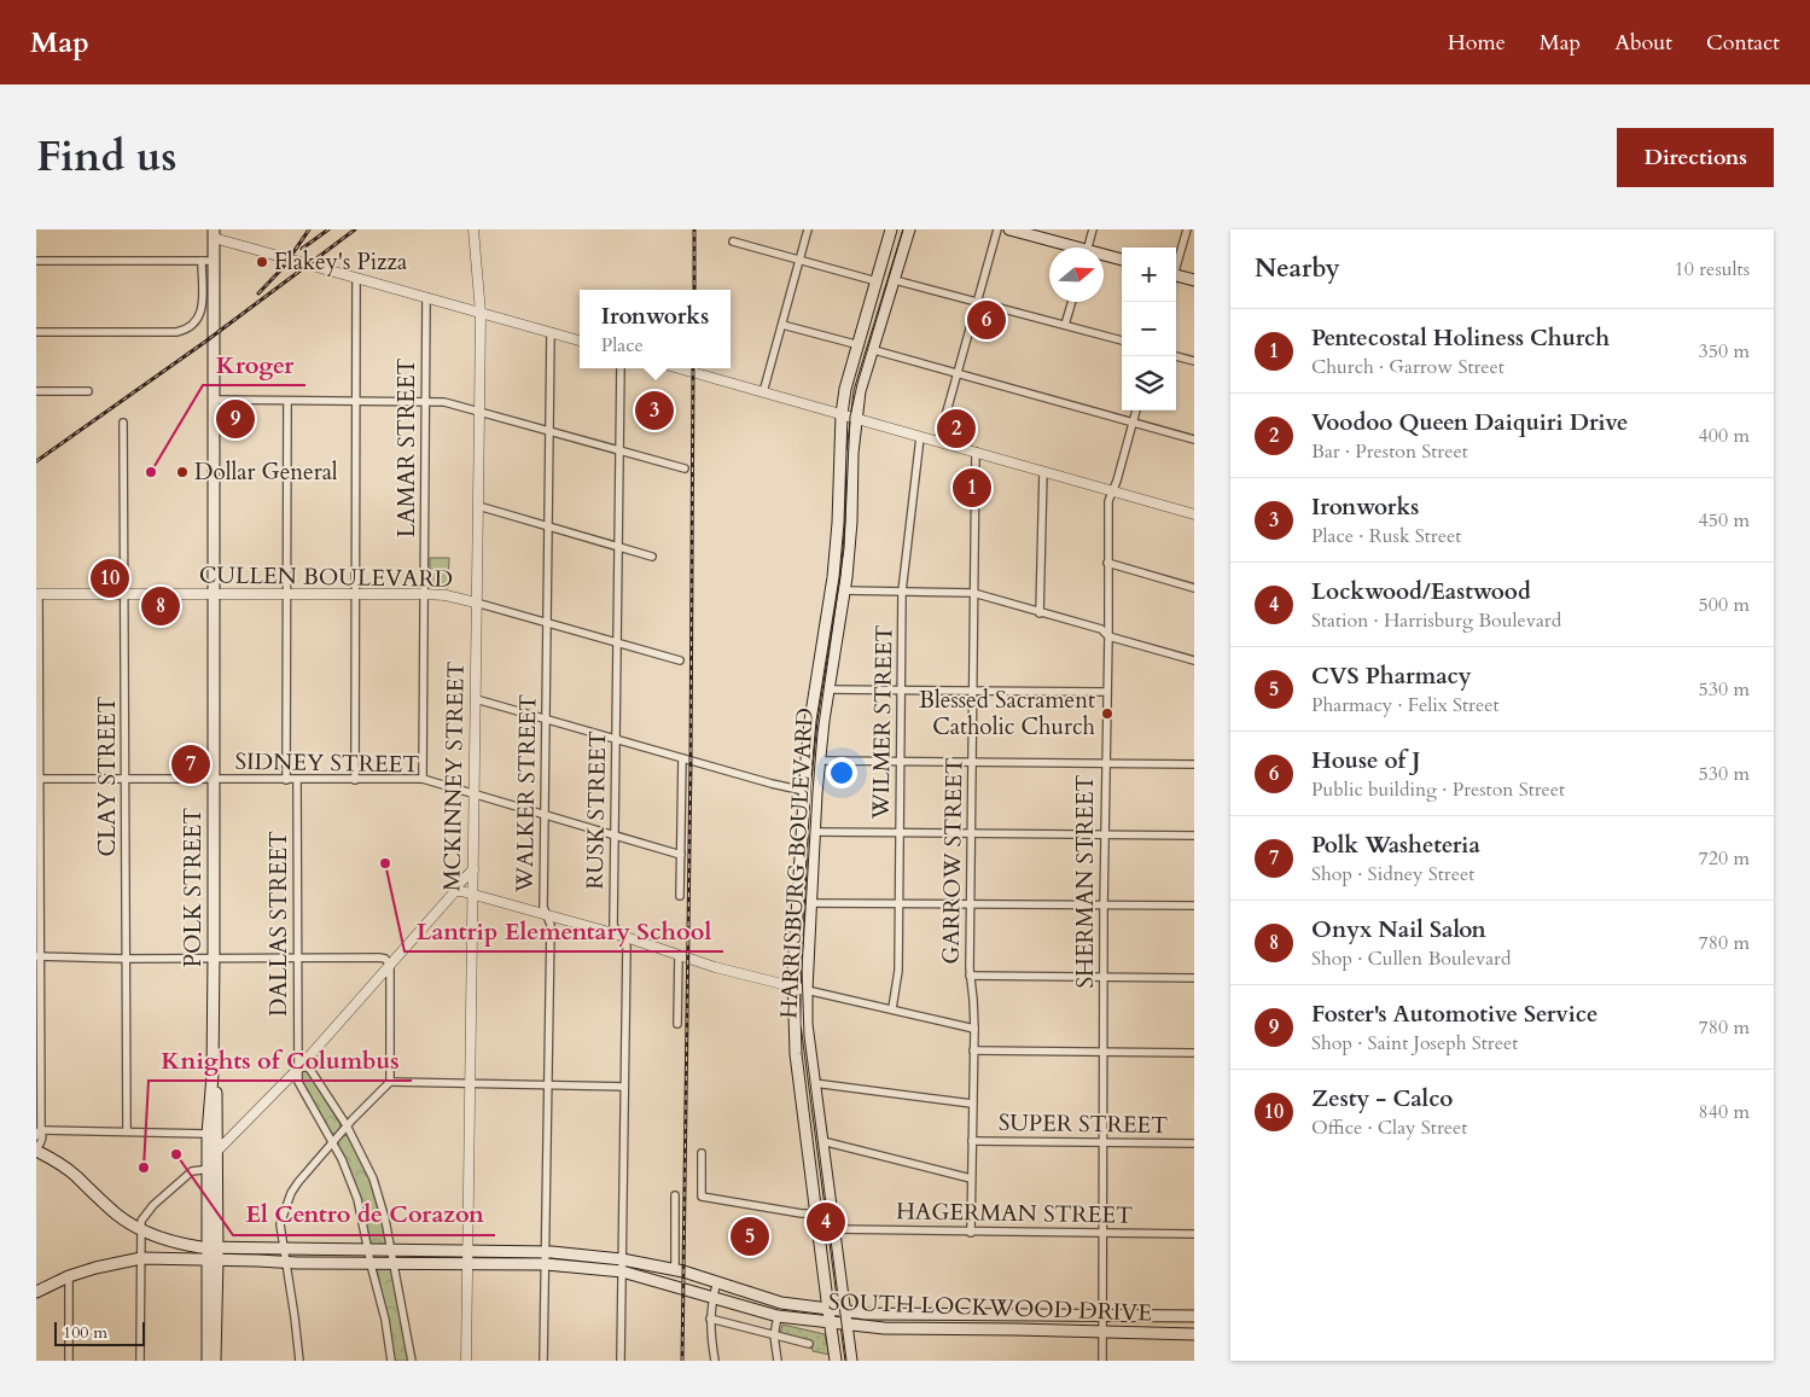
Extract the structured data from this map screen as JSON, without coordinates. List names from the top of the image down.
{
  "streets": {
    "main road": ["HARRISBURG BOULEVARD", "POLK STREET", "SOUTH LOCKWOOD DRIVE"],
    "street": [
      "LAMAR STREET",
      "CULLEN BOULEVARD",
      "WILMER STREET",
      "SIDNEY STREET",
      "CLAY STREET",
      "MCKINNEY STREET",
      "WALKER STREET",
      "RUSK STREET",
      "GARROW STREET",
      "SHERMAN STREET",
      "DALLAS STREET",
      "SUPER STREET",
      "HAGERMAN STREET"
    ]
  },
  "crossings": [
    ["LAMAR STREET", "CULLEN BOULEVARD"],
    ["LAMAR STREET", "SIDNEY STREET"],
    ["CULLEN BOULEVARD", "CLAY STREET"],
    ["CULLEN BOULEVARD", "MCKINNEY STREET"],
    ["CULLEN BOULEVARD", "WALKER STREET"],
    ["CULLEN BOULEVARD", "RUSK STREET"],
    ["CULLEN BOULEVARD", "POLK STREET"],
    ["SIDNEY STREET", "CLAY STREET"],
    ["SIDNEY STREET", "MCKINNEY STREET"],
    ["SIDNEY STREET", "WALKER STREET"],
    ["SIDNEY STREET", "RUSK STREET"],
    ["SIDNEY STREET", "POLK STREET"],
    ["SIDNEY STREET", "DALLAS STREET"],
    ["MCKINNEY STREET", "SOUTH LOCKWOOD DRIVE"],
    ["WALKER STREET", "SOUTH LOCKWOOD DRIVE"],
    ["RUSK STREET", "SOUTH LOCKWOOD DRIVE"],
    ["GARROW STREET", "SUPER STREET"],
    ["GARROW STREET", "HAGERMAN STREET"],
    ["HARRISBURG BOULEVARD", "SUPER STREET"],
    ["HARRISBURG BOULEVARD", "HAGERMAN STREET"],
    ["HARRISBURG BOULEVARD", "SOUTH LOCKWOOD DRIVE"],
    ["SHERMAN STREET", "SUPER STREET"],
    ["SHERMAN STREET", "HAGERMAN STREET"],
    ["SHERMAN STREET", "SOUTH LOCKWOOD DRIVE"],
    ["POLK STREET", "SOUTH LOCKWOOD DRIVE"],
    ["DALLAS STREET", "SOUTH LOCKWOOD DRIVE"]
  ],
  "places": [
    "Flakey's Pizza",
    "Kroger",
    "Dollar General",
    "Blessed Sacrament Catholic Church",
    "Lantrip Elementary School",
    "El Centro de Corazon",
    "Knights of Columbus"
  ],
  "scale_bar": "100 m",
  "north": "right",
  "page": {
    "header": "Map",
    "nav": [
      "Home",
      "Map",
      "About",
      "Contact"
    ],
    "title": "Find us",
    "buttons": "Directions",
    "heading": ["Nearby", "10 results"],
    "map_buttons": ["+", "−"],
    "popup": ["Ironworks", "Place"],
    "pins": [
      "6",
      "3",
      "9",
      "2",
      "1",
      "10",
      "8",
      "7",
      "4",
      "5"
    ],
    "list": [
      {
        "mark": "1",
        "name": "Pentecostal Holiness Church",
        "note": "Church · Garrow Street",
        "value": "350 m"
      },
      {
        "mark": "2",
        "name": "Voodoo Queen Daiquiri Drive",
        "note": "Bar · Preston Street",
        "value": "400 m"
      },
      {
        "mark": "3",
        "name": "Ironworks",
        "note": "Place · Rusk Street",
        "value": "450 m"
      },
      {
        "mark": "4",
        "name": "Lockwood/Eastwood",
        "note": "Station · Harrisburg Boulevard",
        "value": "500 m"
      },
      {
        "mark": "5",
        "name": "CVS Pharmacy",
        "note": "Pharmacy · Felix Street",
        "value": "530 m"
      },
      {
        "mark": "6",
        "name": "House of J",
        "note": "Public building · Preston Street",
        "value": "530 m"
      },
      {
        "mark": "7",
        "name": "Polk Washeteria",
        "note": "Shop · Sidney Street",
        "value": "720 m"
      },
      {
        "mark": "8",
        "name": "Onyx Nail Salon",
        "note": "Shop · Cullen Boulevard",
        "value": "780 m"
      },
      {
        "mark": "9",
        "name": "Foster's Automotive Service",
        "note": "Shop · Saint Joseph Street",
        "value": "780 m"
      },
      {
        "mark": "10",
        "name": "Zesty - Calco",
        "note": "Office · Clay Street",
        "value": "840 m"
      }
    ],
    "scale": "100 m"
  }
}
